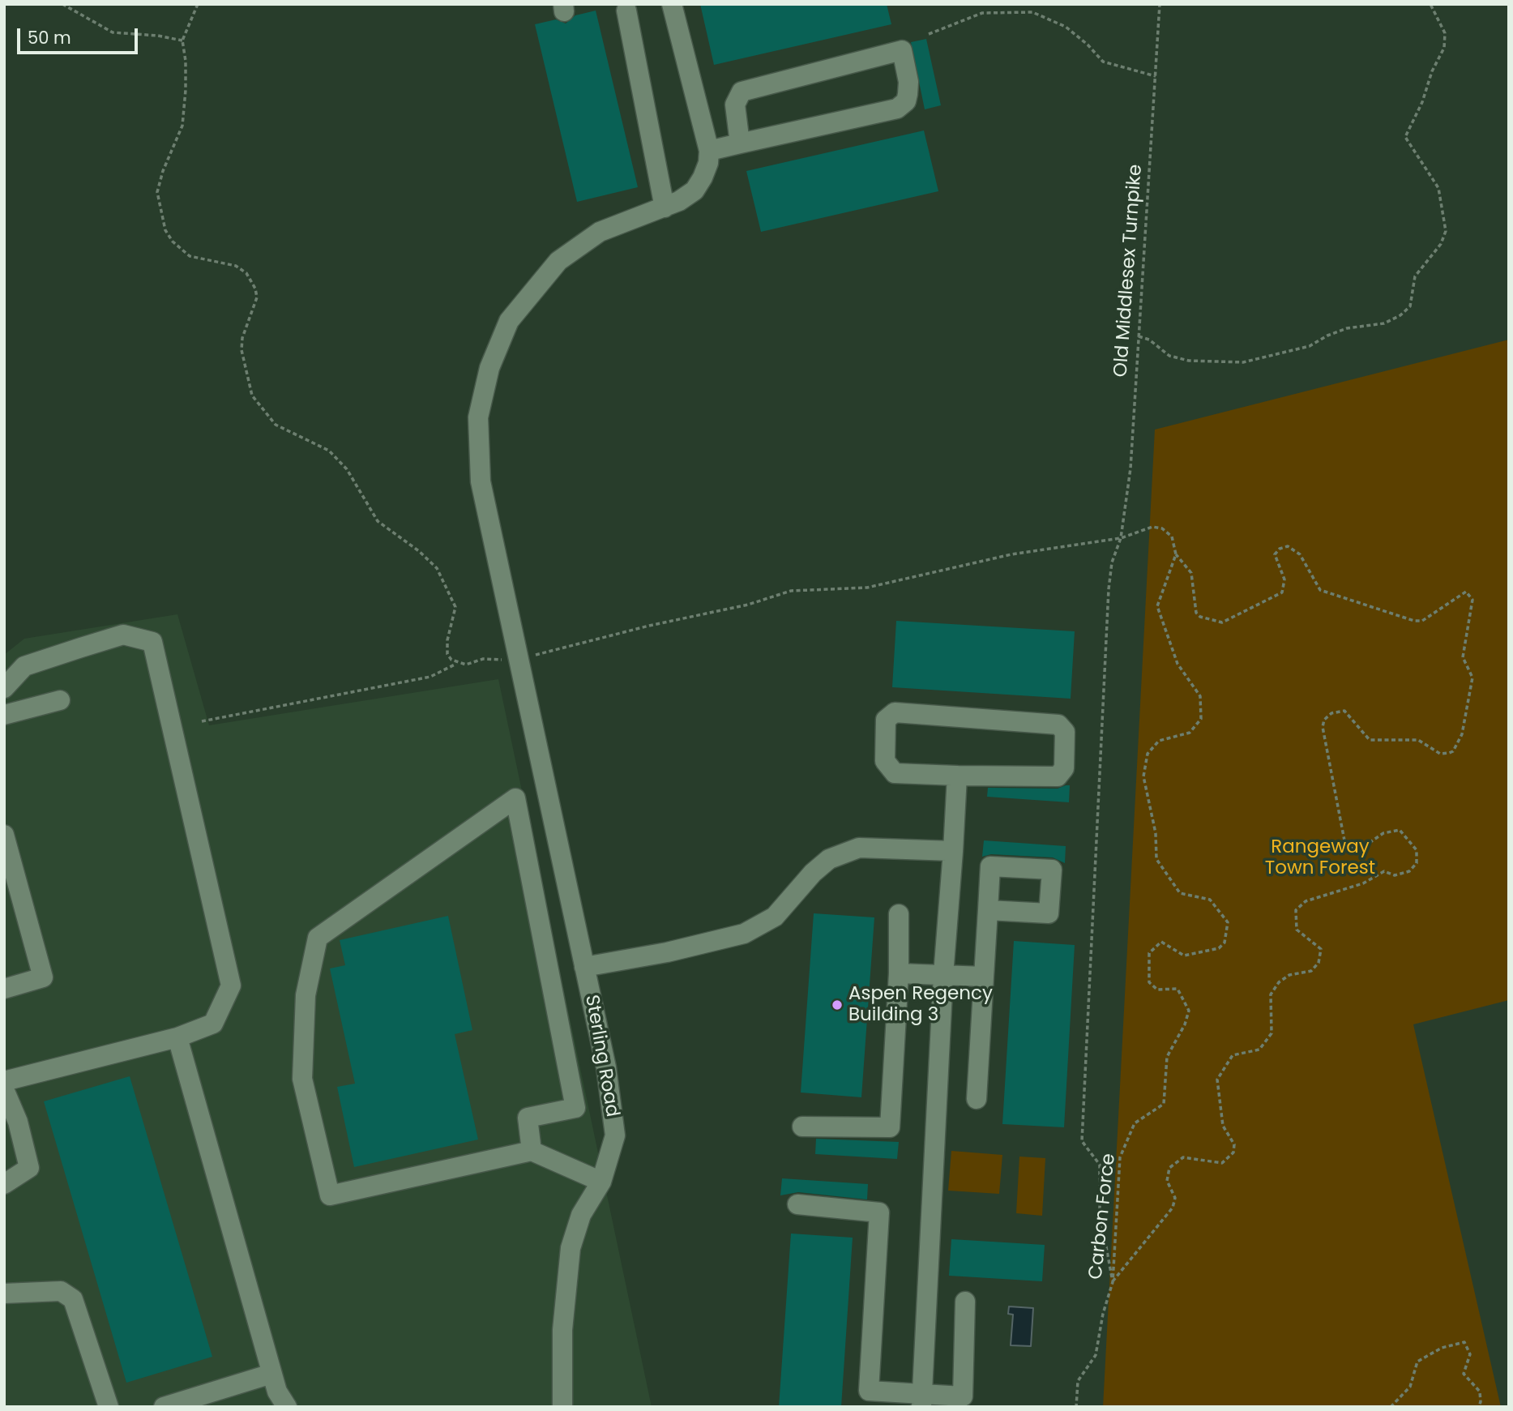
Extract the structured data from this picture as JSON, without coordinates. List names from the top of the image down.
{
  "streets": {
    "street": ["Sterling Road"],
    "path": ["Old Middlesex Turnpike", "Carbon Force"]
  },
  "crossings": [
    ["Old Middlesex Turnpike", "Carbon Force"]
  ],
  "parks": ["Rangeway Town Forest"],
  "places": ["Aspen Regency Building 3"],
  "scale_bar": "50 m"
}
